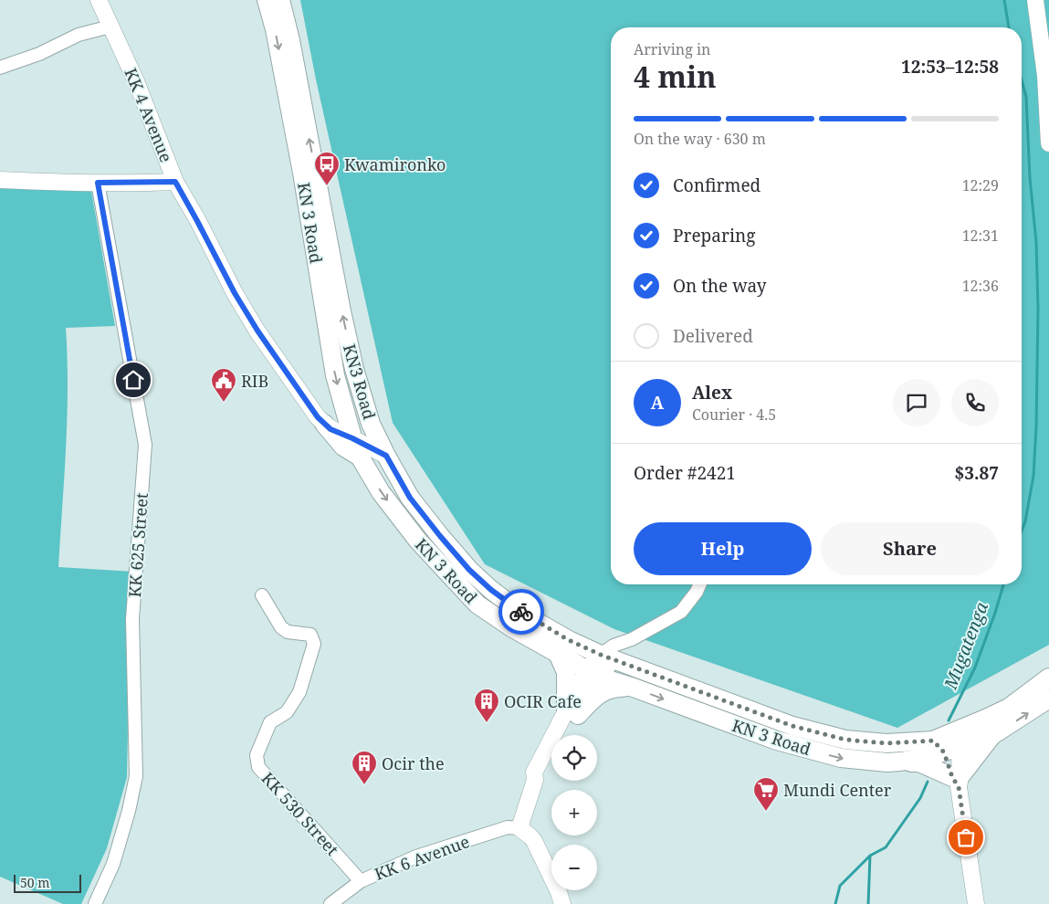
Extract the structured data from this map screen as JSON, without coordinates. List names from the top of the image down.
{
  "streets": {
    "highway": ["KN 3 Road", "KN3 Road"],
    "main road": ["KK 4 Avenue"],
    "street": ["KK 625 Street", "KK 530 Street", "KK 6 Avenue"]
  },
  "crossings": [
    ["KK 4 Avenue", "KN 3 Road"],
    ["KK 4 Avenue", "KN3 Road"],
    ["KN 3 Road", "KN3 Road"],
    ["KK 530 Street", "KK 6 Avenue"]
  ],
  "one_way": ["KN 3 Road", "KN3 Road"],
  "water": ["Mugatenga"],
  "places": {
    "bus stop": ["Kwamironko"],
    "public building": ["RIB"],
    "building": ["OCIR Cafe", "Ocir the"],
    "supermarket": ["Mundi Center"]
  },
  "scale_bar": "50 m",
  "page": {
    "heading": ["4 min", "Arriving in", "12:53–12:58"],
    "panel": [
      "Alex",
      "Courier · 4.5",
      "Order #2421",
      "$3.87"
    ],
    "bar": "On the way · 630 m",
    "list": [
      ["Confirmed", "12:29"],
      ["Preparing", "12:31"],
      ["On the way", "12:36"],
      "Delivered"
    ],
    "round": "A",
    "buttons": ["Help", "Share"],
    "map_buttons": ["+", "−"],
    "scale": "50 m"
  }
}
